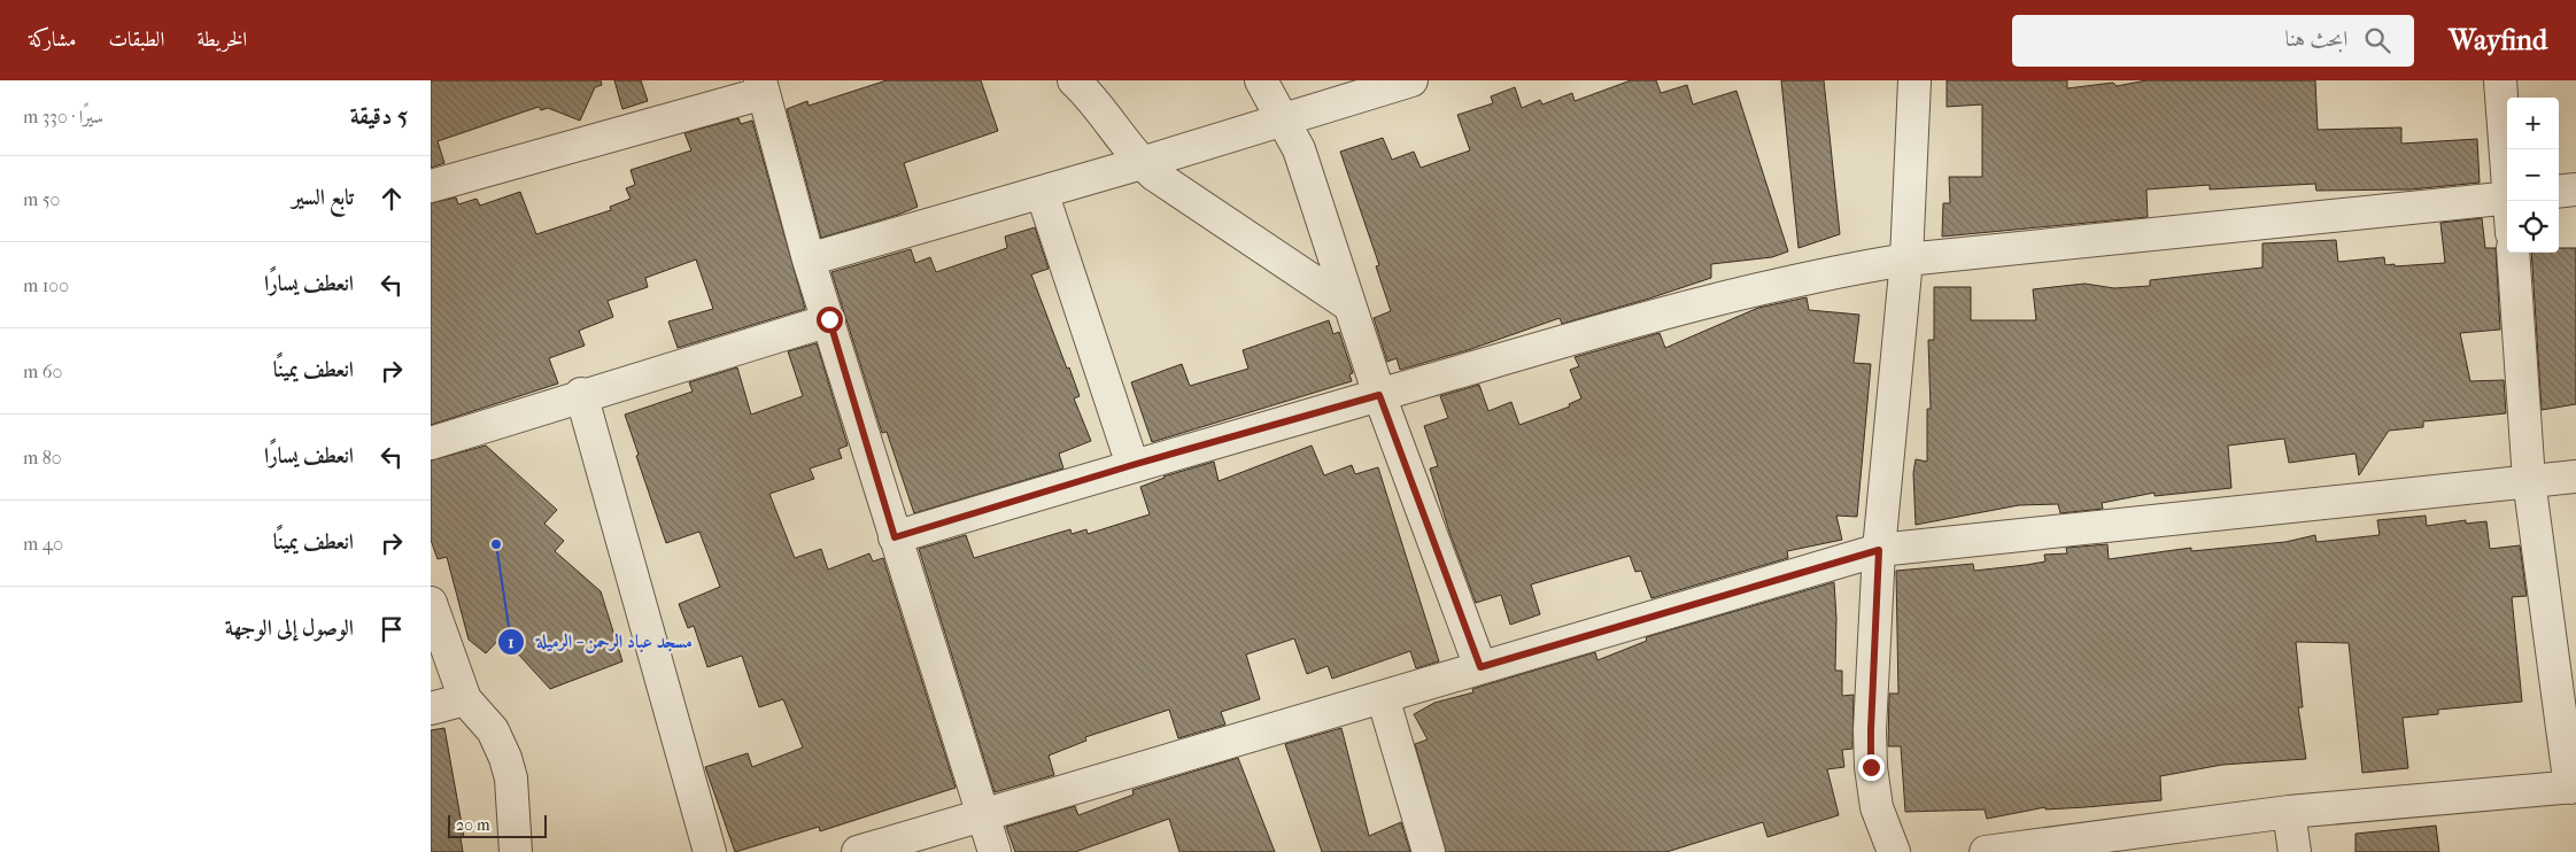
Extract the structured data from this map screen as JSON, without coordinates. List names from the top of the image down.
{
  "places": ["مسجد عباد الرحمن - الرميلة"],
  "scale_bar": "20 m",
  "page": {
    "header": "Wayfind",
    "search": "ابحث هنا",
    "nav": ["الخريطة", "الطبقات", "مشاركة"],
    "heading": ["5 دقيقة", "سيرًا · 330 m"],
    "map_buttons": ["+", "−"],
    "list": [
      ["تابع السير", "50 m"],
      ["انعطف يسارًا", "100 m"],
      ["انعطف يمينًا", "60 m"],
      ["انعطف يسارًا", "80 m"],
      ["انعطف يمينًا", "40 m"],
      "الوصول إلى الوجهة"
    ],
    "scale": "20 m"
  }
}
